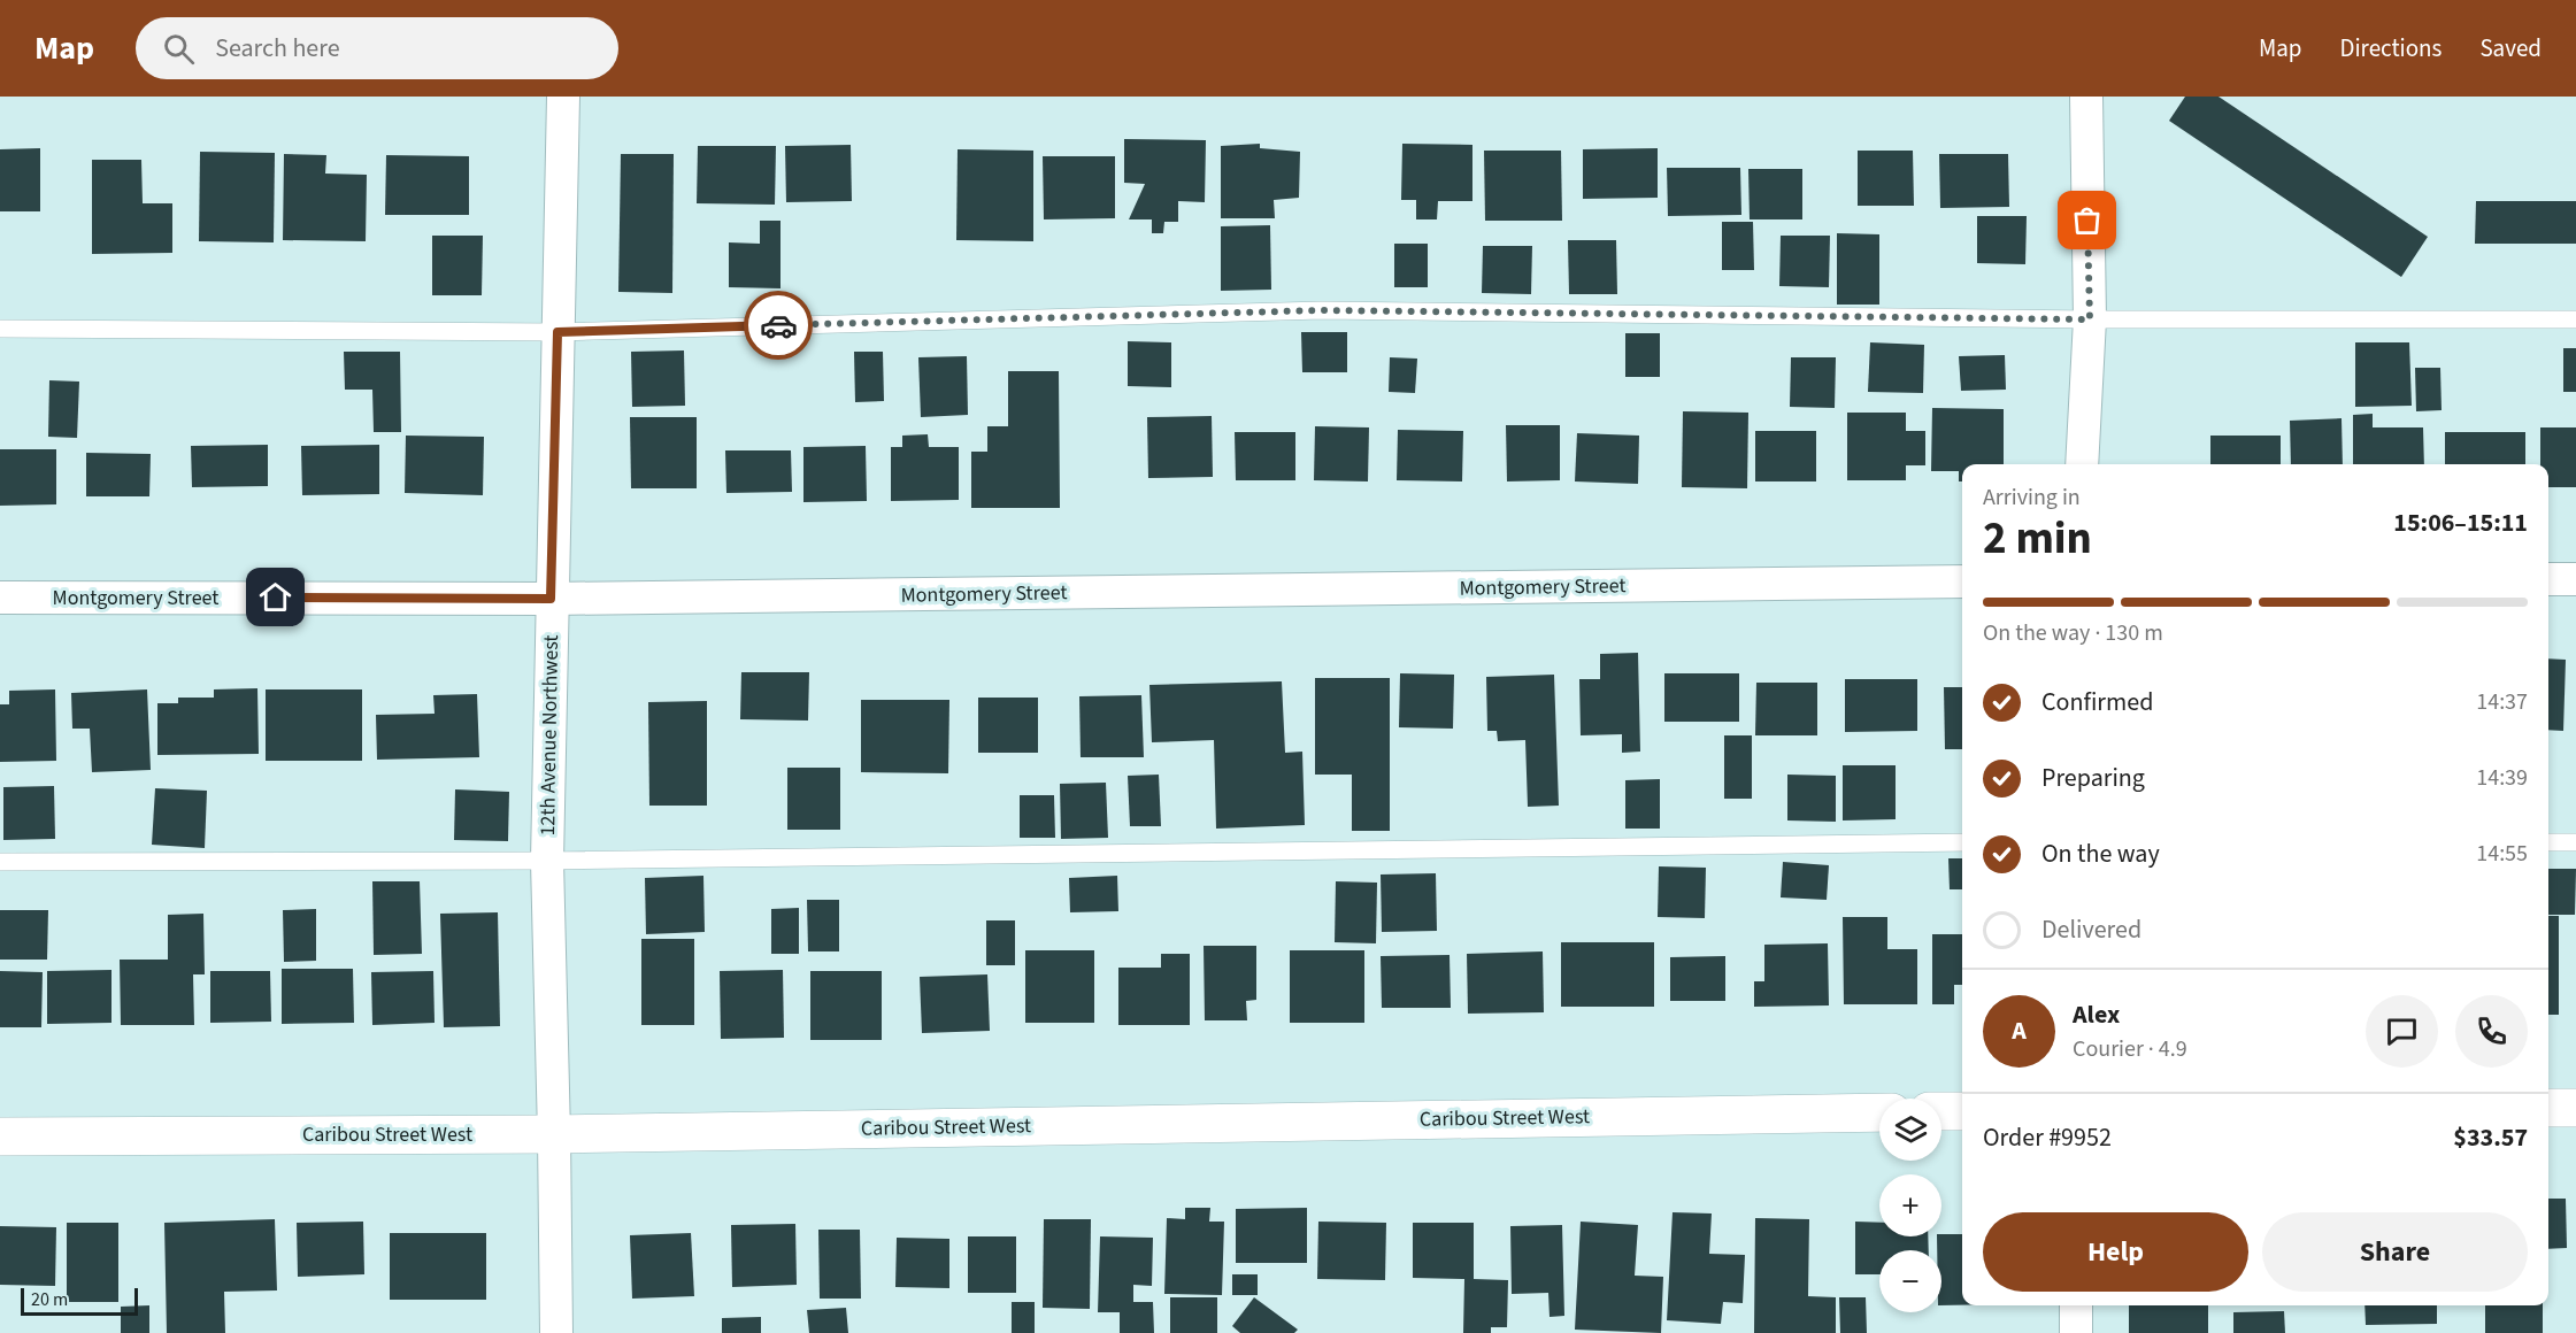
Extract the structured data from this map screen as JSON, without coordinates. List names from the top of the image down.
{
  "streets": {
    "street": ["Montgomery Street", "12th Avenue Northwest", "Caribou Street West"]
  },
  "crossings": [
    ["Montgomery Street", "12th Avenue Northwest"],
    ["12th Avenue Northwest", "Caribou Street West"]
  ],
  "scale_bar": "20 m",
  "page": {
    "header": "Map",
    "search": "Search here",
    "nav": ["Map", "Directions", "Saved"],
    "heading": ["2 min", "Arriving in", "15:06–15:11"],
    "panel": [
      "Alex",
      "Courier · 4.9",
      "Order #9952",
      "$33.57"
    ],
    "bar": "On the way · 130 m",
    "list": [
      ["Confirmed", "14:37"],
      ["Preparing", "14:39"],
      ["On the way", "14:55"],
      "Delivered"
    ],
    "round": "A",
    "map_buttons": ["+", "−"],
    "buttons": ["Help", "Share"],
    "scale": "20 m"
  }
}
